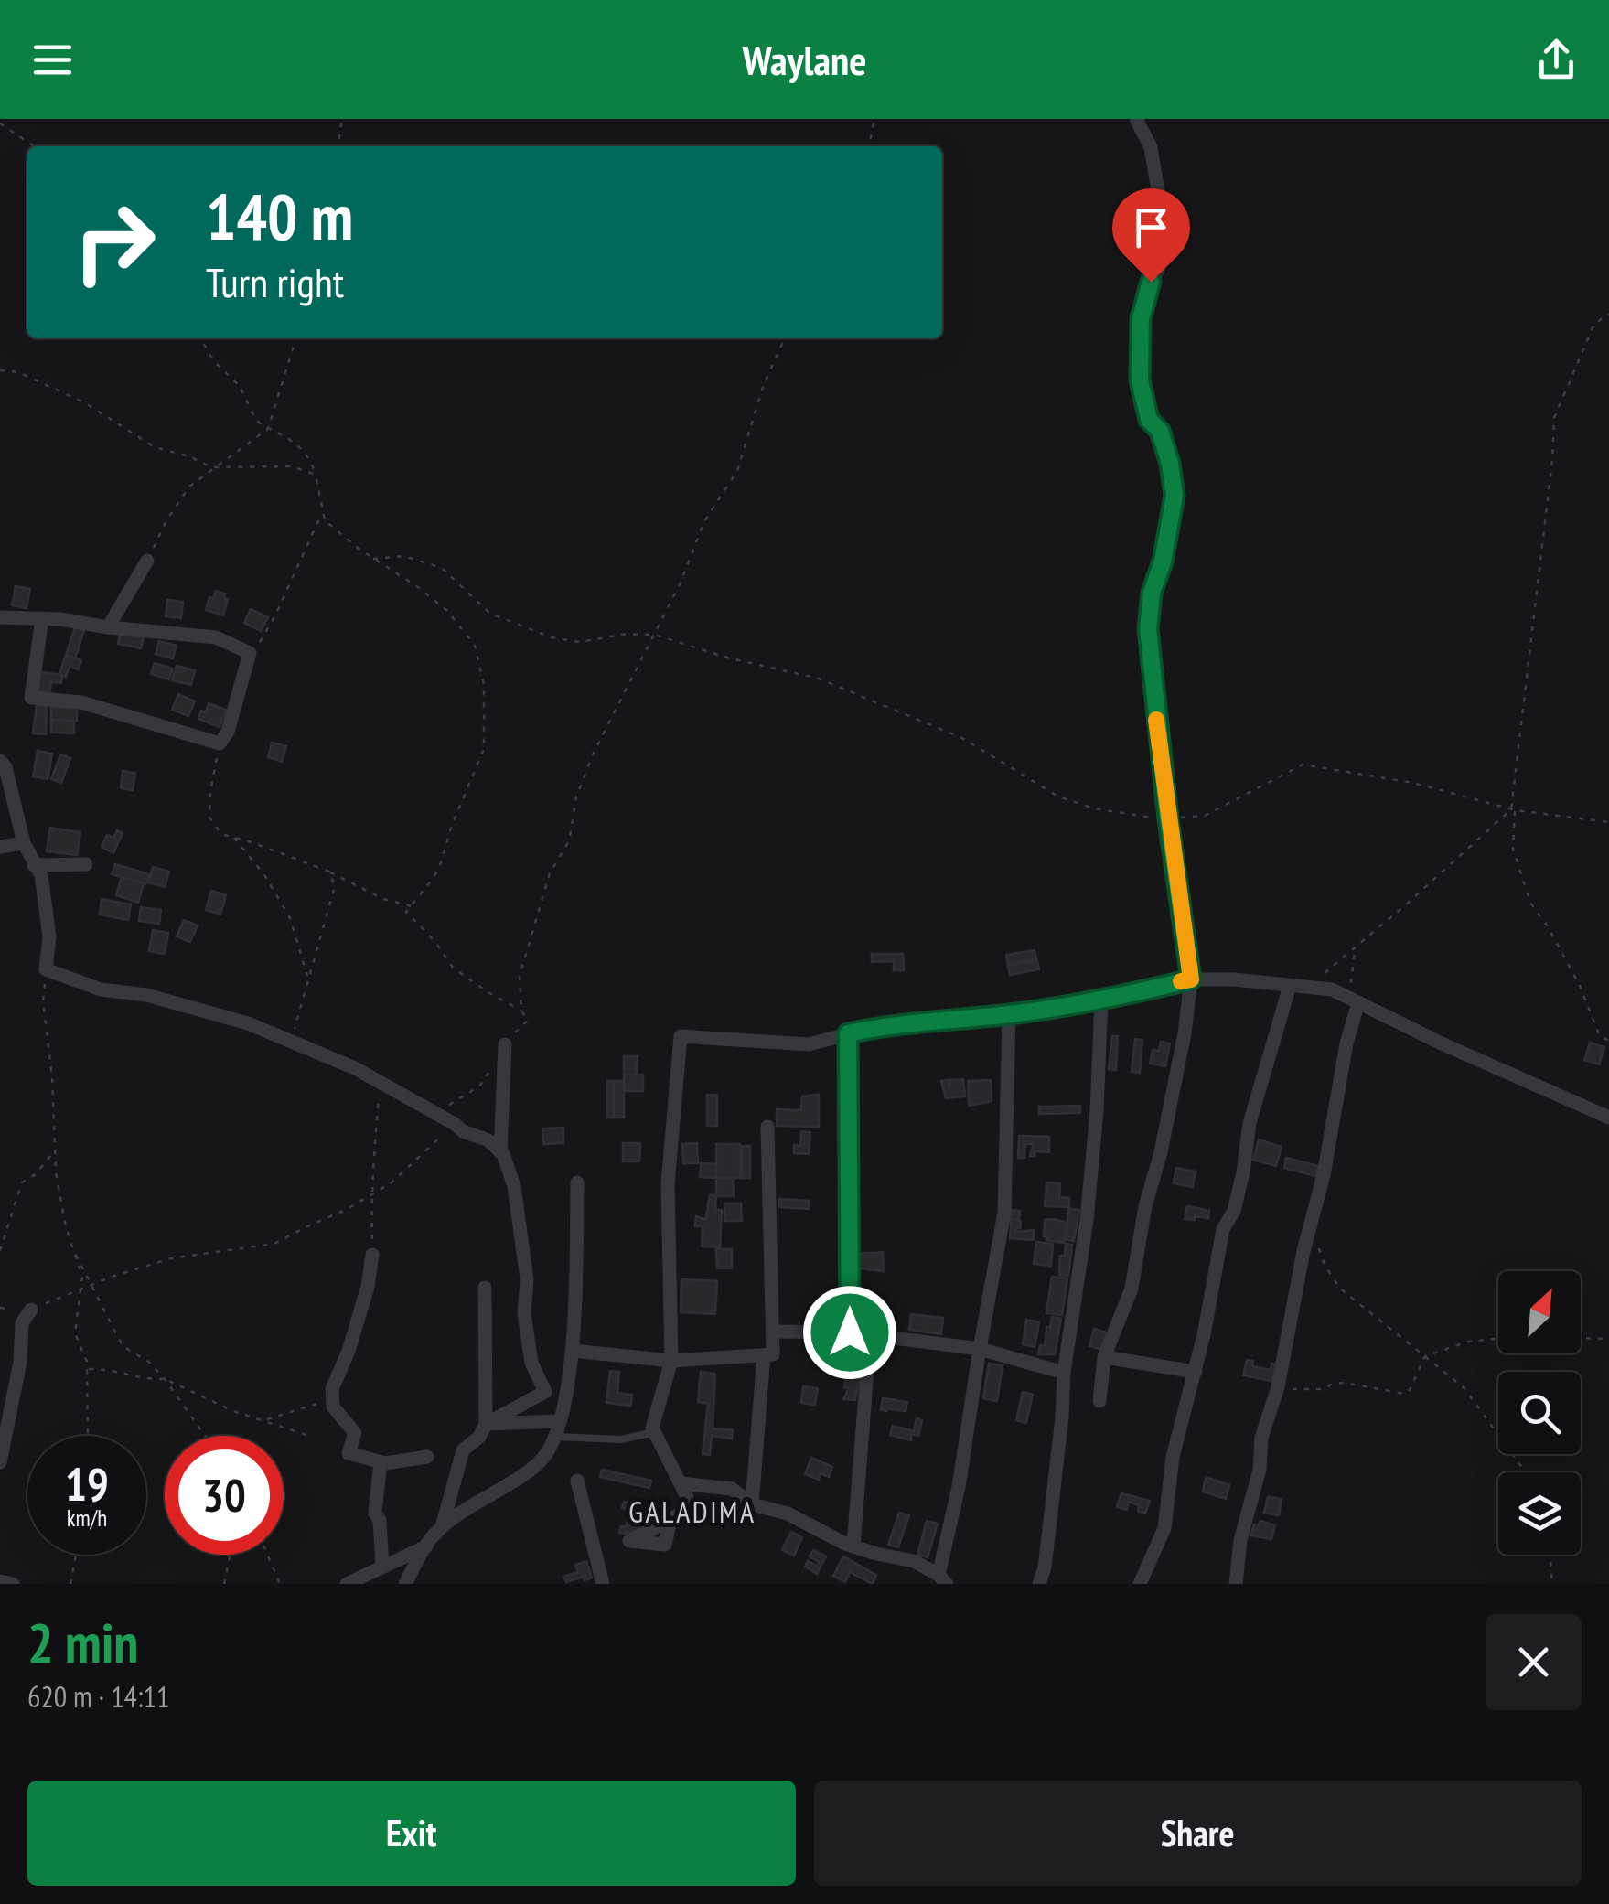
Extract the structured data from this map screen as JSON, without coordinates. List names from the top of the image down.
{
  "districts": ["GALADIMA"],
  "north": "top right",
  "page": {
    "header": "Waylane",
    "turn": ["140 m", "Turn right"],
    "speed": "19 km/h",
    "limit": "30",
    "heading": ["2 min", "620 m · 14:11"],
    "buttons": ["Exit", "Share"]
  }
}
